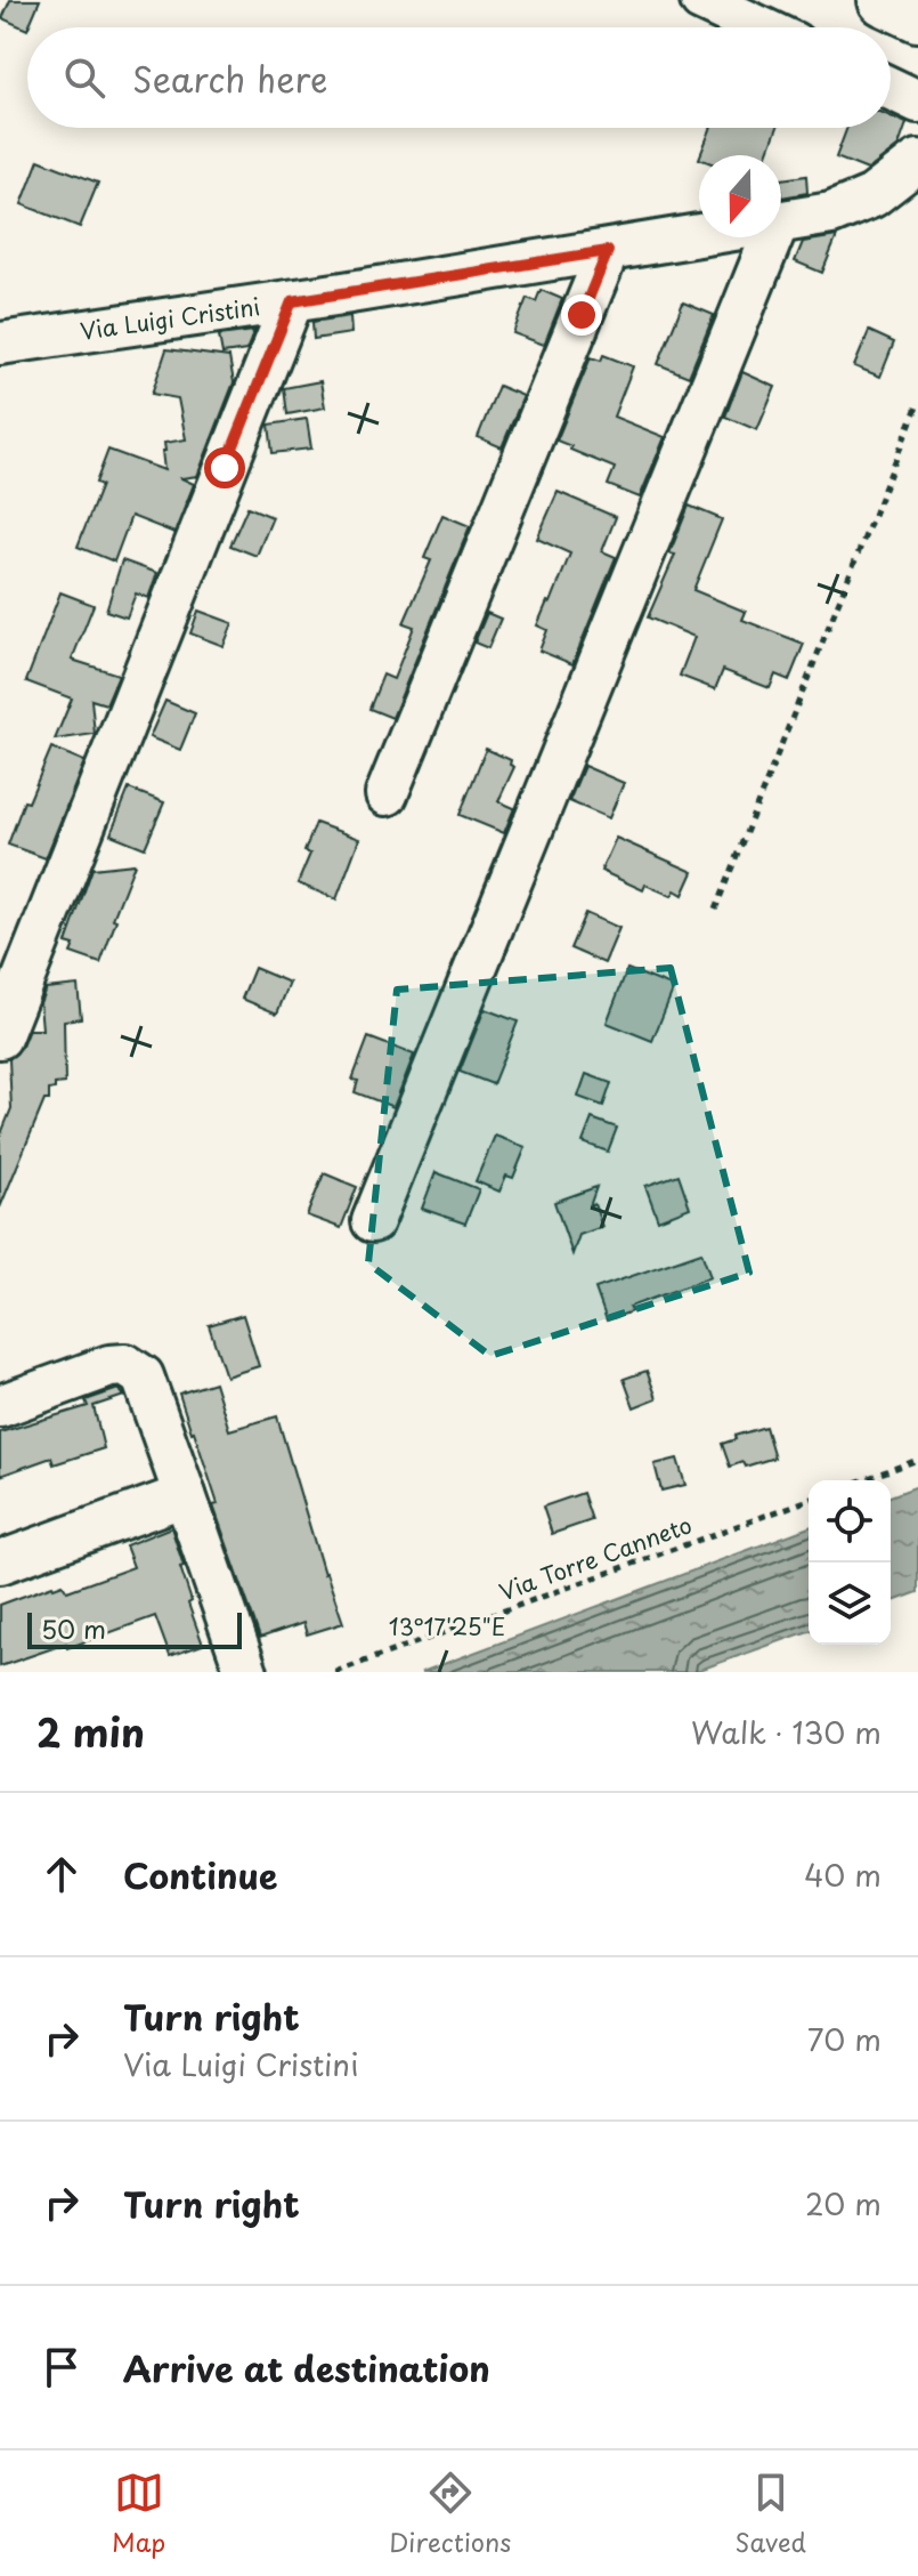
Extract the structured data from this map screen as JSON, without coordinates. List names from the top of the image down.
{
  "streets": {
    "street": ["Via Luigi Cristini"],
    "path": ["Via Torre Canneto"]
  },
  "scale_bar": "50 m",
  "north": "bottom",
  "page": {
    "search": "Search here",
    "scale": "50 m",
    "heading": ["2 min", "Walk · 130 m"],
    "list": [
      ["Continue", "40 m"],
      ["Turn right", "Via Luigi Cristini", "70 m"],
      ["Turn right", "20 m"],
      "Arrive at destination"
    ],
    "nav": ["Map", "Directions", "Saved"]
  },
  "coordinates": ["13°17'25\"E"]
}
